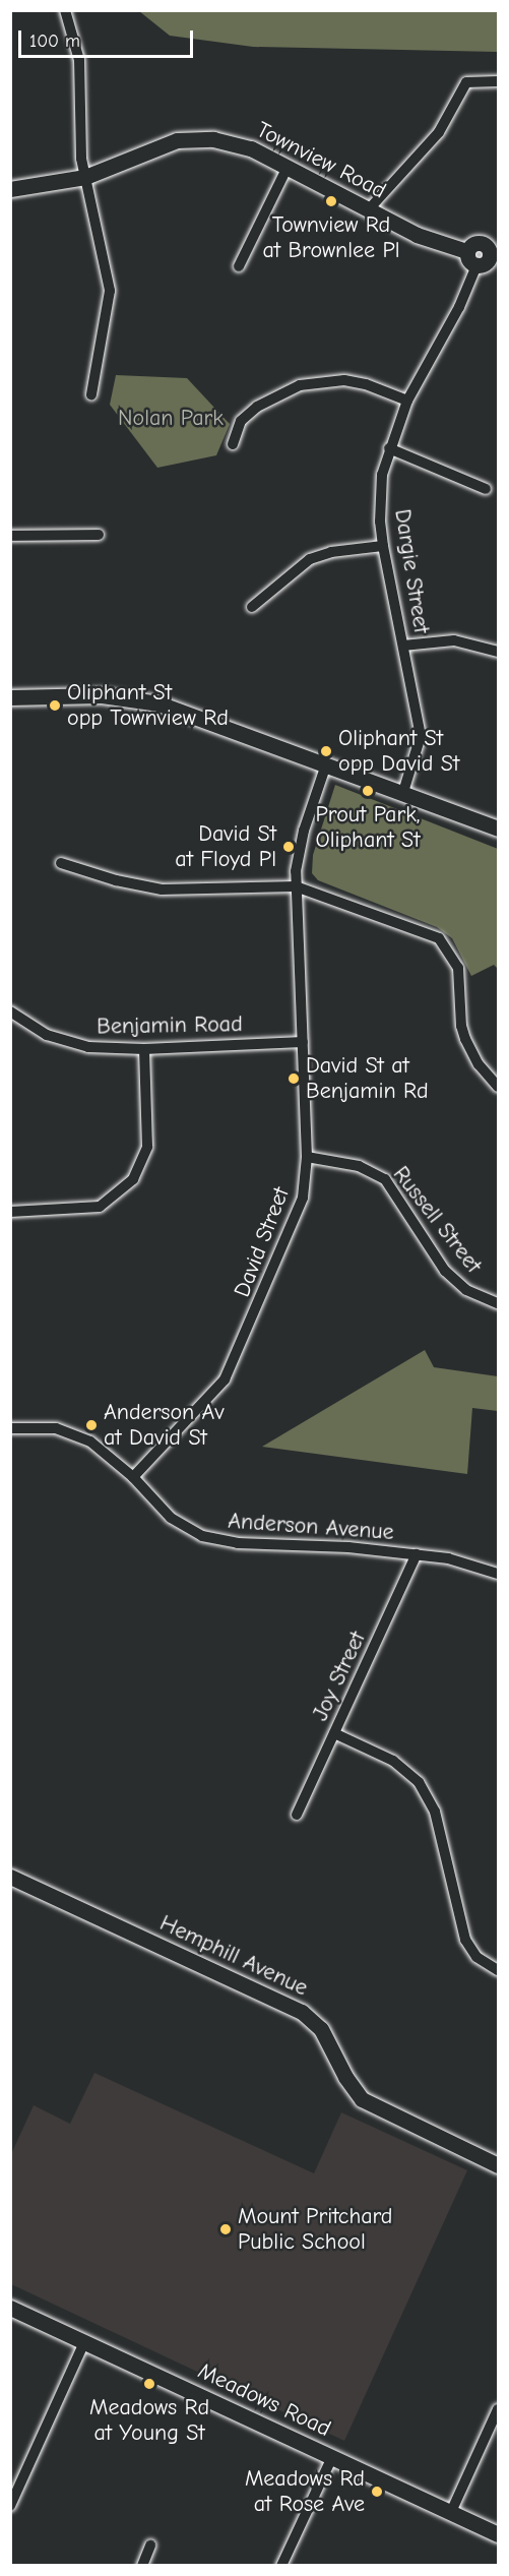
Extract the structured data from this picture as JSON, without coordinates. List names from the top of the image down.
{
  "streets": {
    "street": [
      "Townview Road",
      "Dargie Street",
      "Benjamin Road",
      "Russell Street",
      "David Street",
      "Anderson Avenue",
      "Joy Street",
      "Hemphill Avenue",
      "Meadows Road"
    ]
  },
  "crossings": [
    ["Townview Road", "Dargie Street"],
    ["Benjamin Road", "David Street"],
    ["Russell Street", "David Street"],
    ["David Street", "Anderson Avenue"],
    ["Anderson Avenue", "Joy Street"]
  ],
  "parks": ["Nolan Park"],
  "places": [
    "Townview Rd at Brownlee Pl",
    "Oliphant St opp Townview Rd",
    "Oliphant St opp David St",
    "Prout Park, Oliphant St",
    "David St at Floyd Pl",
    "David St at Benjamin Rd",
    "Anderson Av at David St",
    "Mount Pritchard Public School",
    "Meadows Rd at Young St",
    "Meadows Rd at Rose Ave"
  ],
  "scale_bar": "100 m"
}
